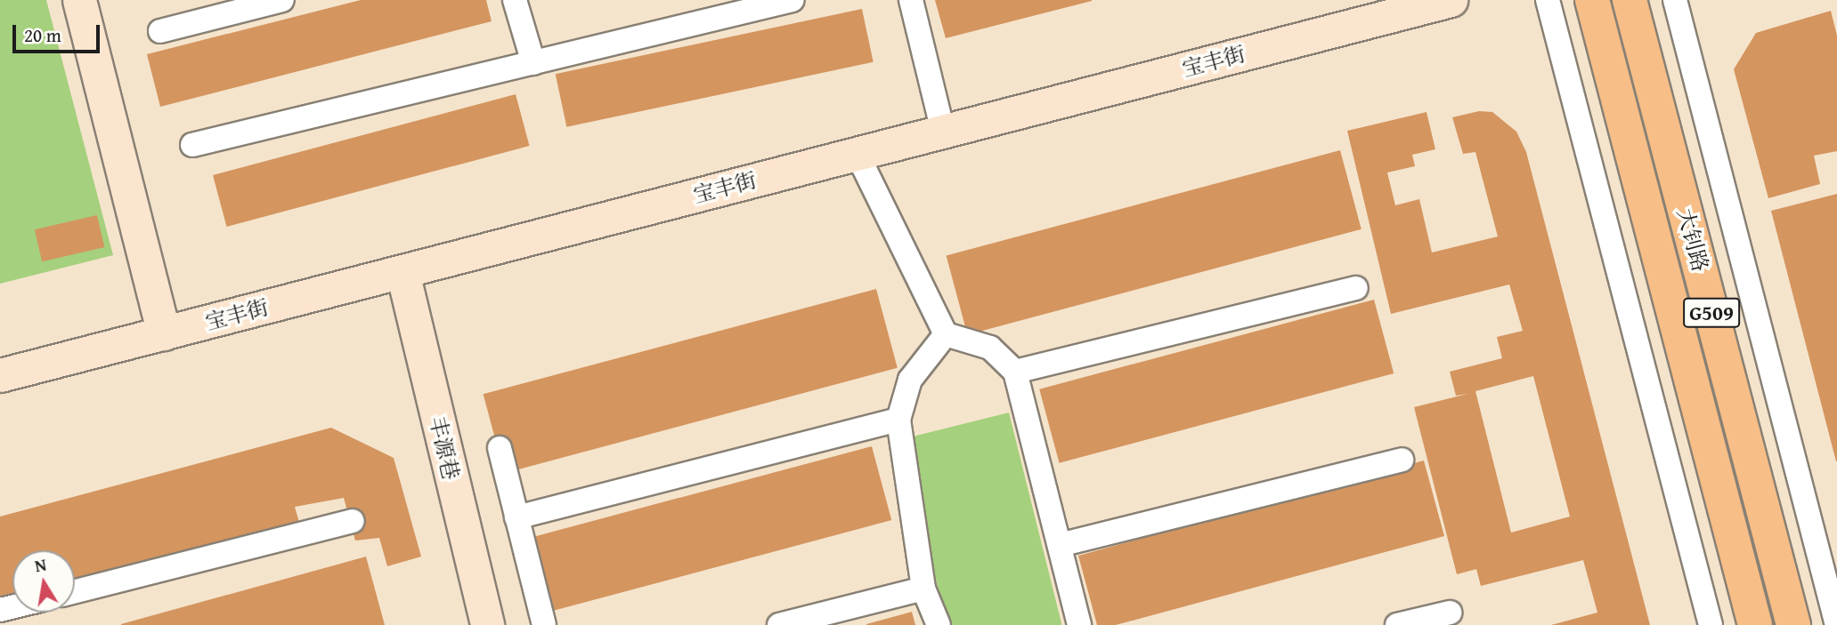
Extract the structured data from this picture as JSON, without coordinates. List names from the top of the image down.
{
  "streets": {
    "highway": ["大钊路", "G509"],
    "street": ["宝丰街", "丰源巷"]
  },
  "crossings": [
    ["宝丰街", "丰源巷"]
  ],
  "scale_bar": "20 m",
  "north": "top"
}
